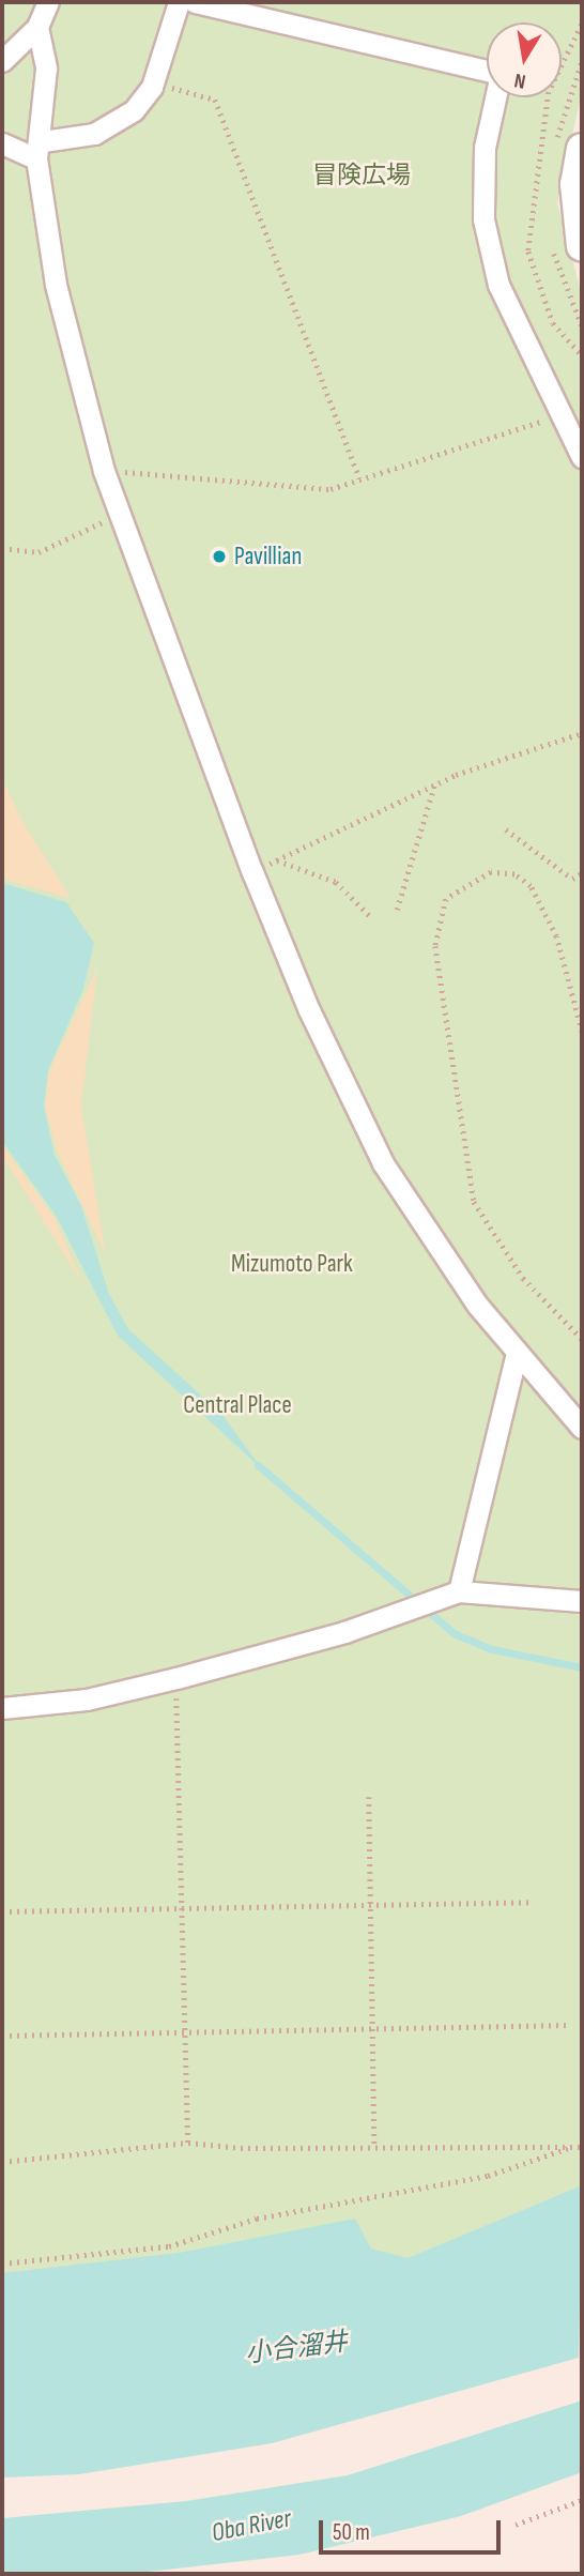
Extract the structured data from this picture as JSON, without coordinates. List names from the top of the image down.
{
  "water": ["小合溜井", "Oba River"],
  "parks": ["冒険広場", "Mizumoto Park", "Central Place"],
  "places": ["Pavillian"],
  "scale_bar": "50 m",
  "north": "bottom"
}
